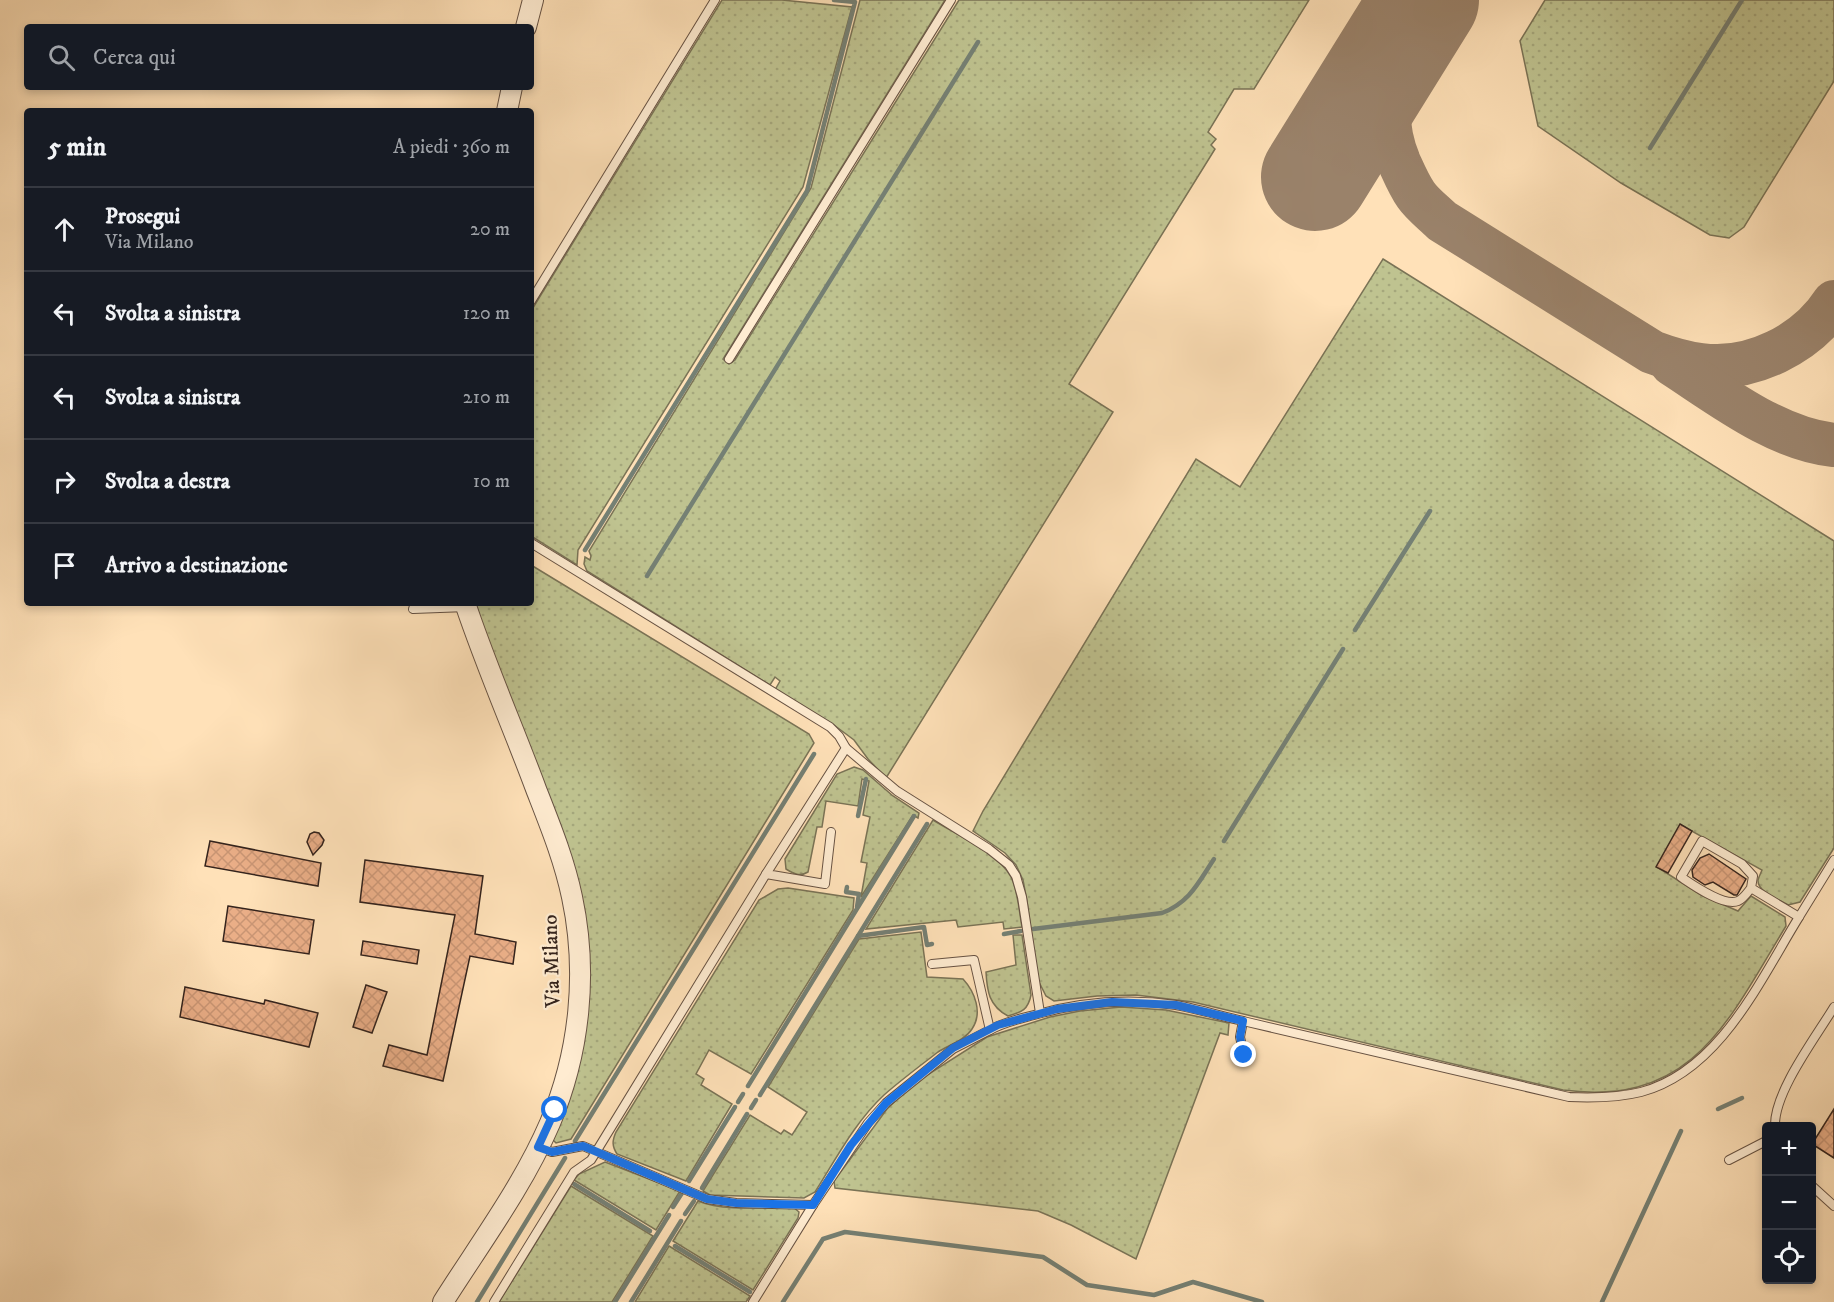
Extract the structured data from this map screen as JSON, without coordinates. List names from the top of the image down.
{
  "streets": {
    "street": ["Via Milano"]
  },
  "page": {
    "search": "Cerca qui",
    "heading": ["5 min", "A piedi · 360 m"],
    "list": [
      ["Prosegui", "Via Milano", "20 m"],
      ["Svolta a sinistra", "120 m"],
      ["Svolta a sinistra", "210 m"],
      ["Svolta a destra", "10 m"],
      "Arrivo a destinazione"
    ],
    "map_buttons": ["+", "−"]
  }
}
